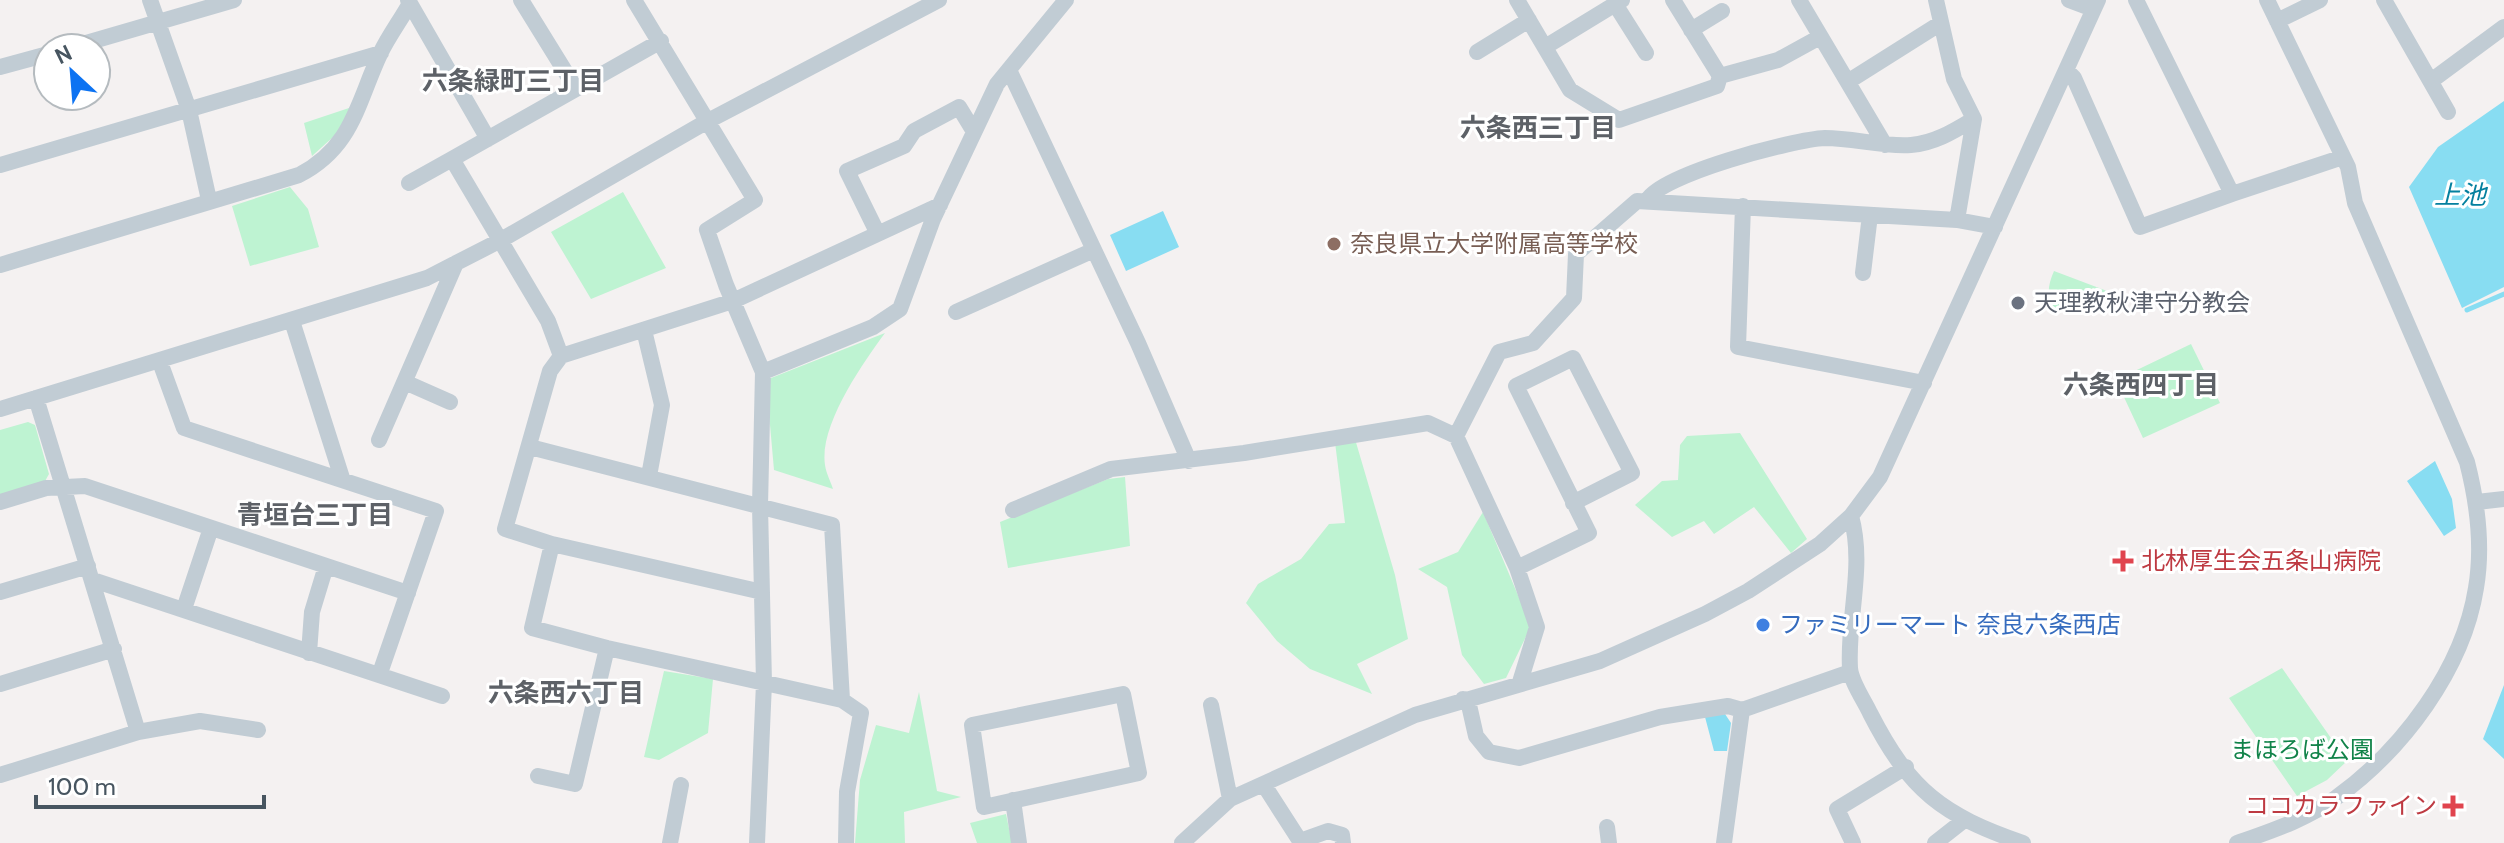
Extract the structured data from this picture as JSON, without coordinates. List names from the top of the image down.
{
  "districts": [
    "六条緑町三丁目",
    "六条西三丁目",
    "六条西四丁目",
    "青垣台三丁目",
    "六条西六丁目"
  ],
  "water": ["上池"],
  "parks": ["まほろば公園"],
  "places": {
    "other": ["奈良県立大学附属高等学校", "天理教秋津守分教会", "ファミリーマート 奈良六条西店"],
    "health": ["北林厚生会五条山病院", "ココカラファイン"]
  },
  "scale_bar": "100 m",
  "north": "top left"
}
